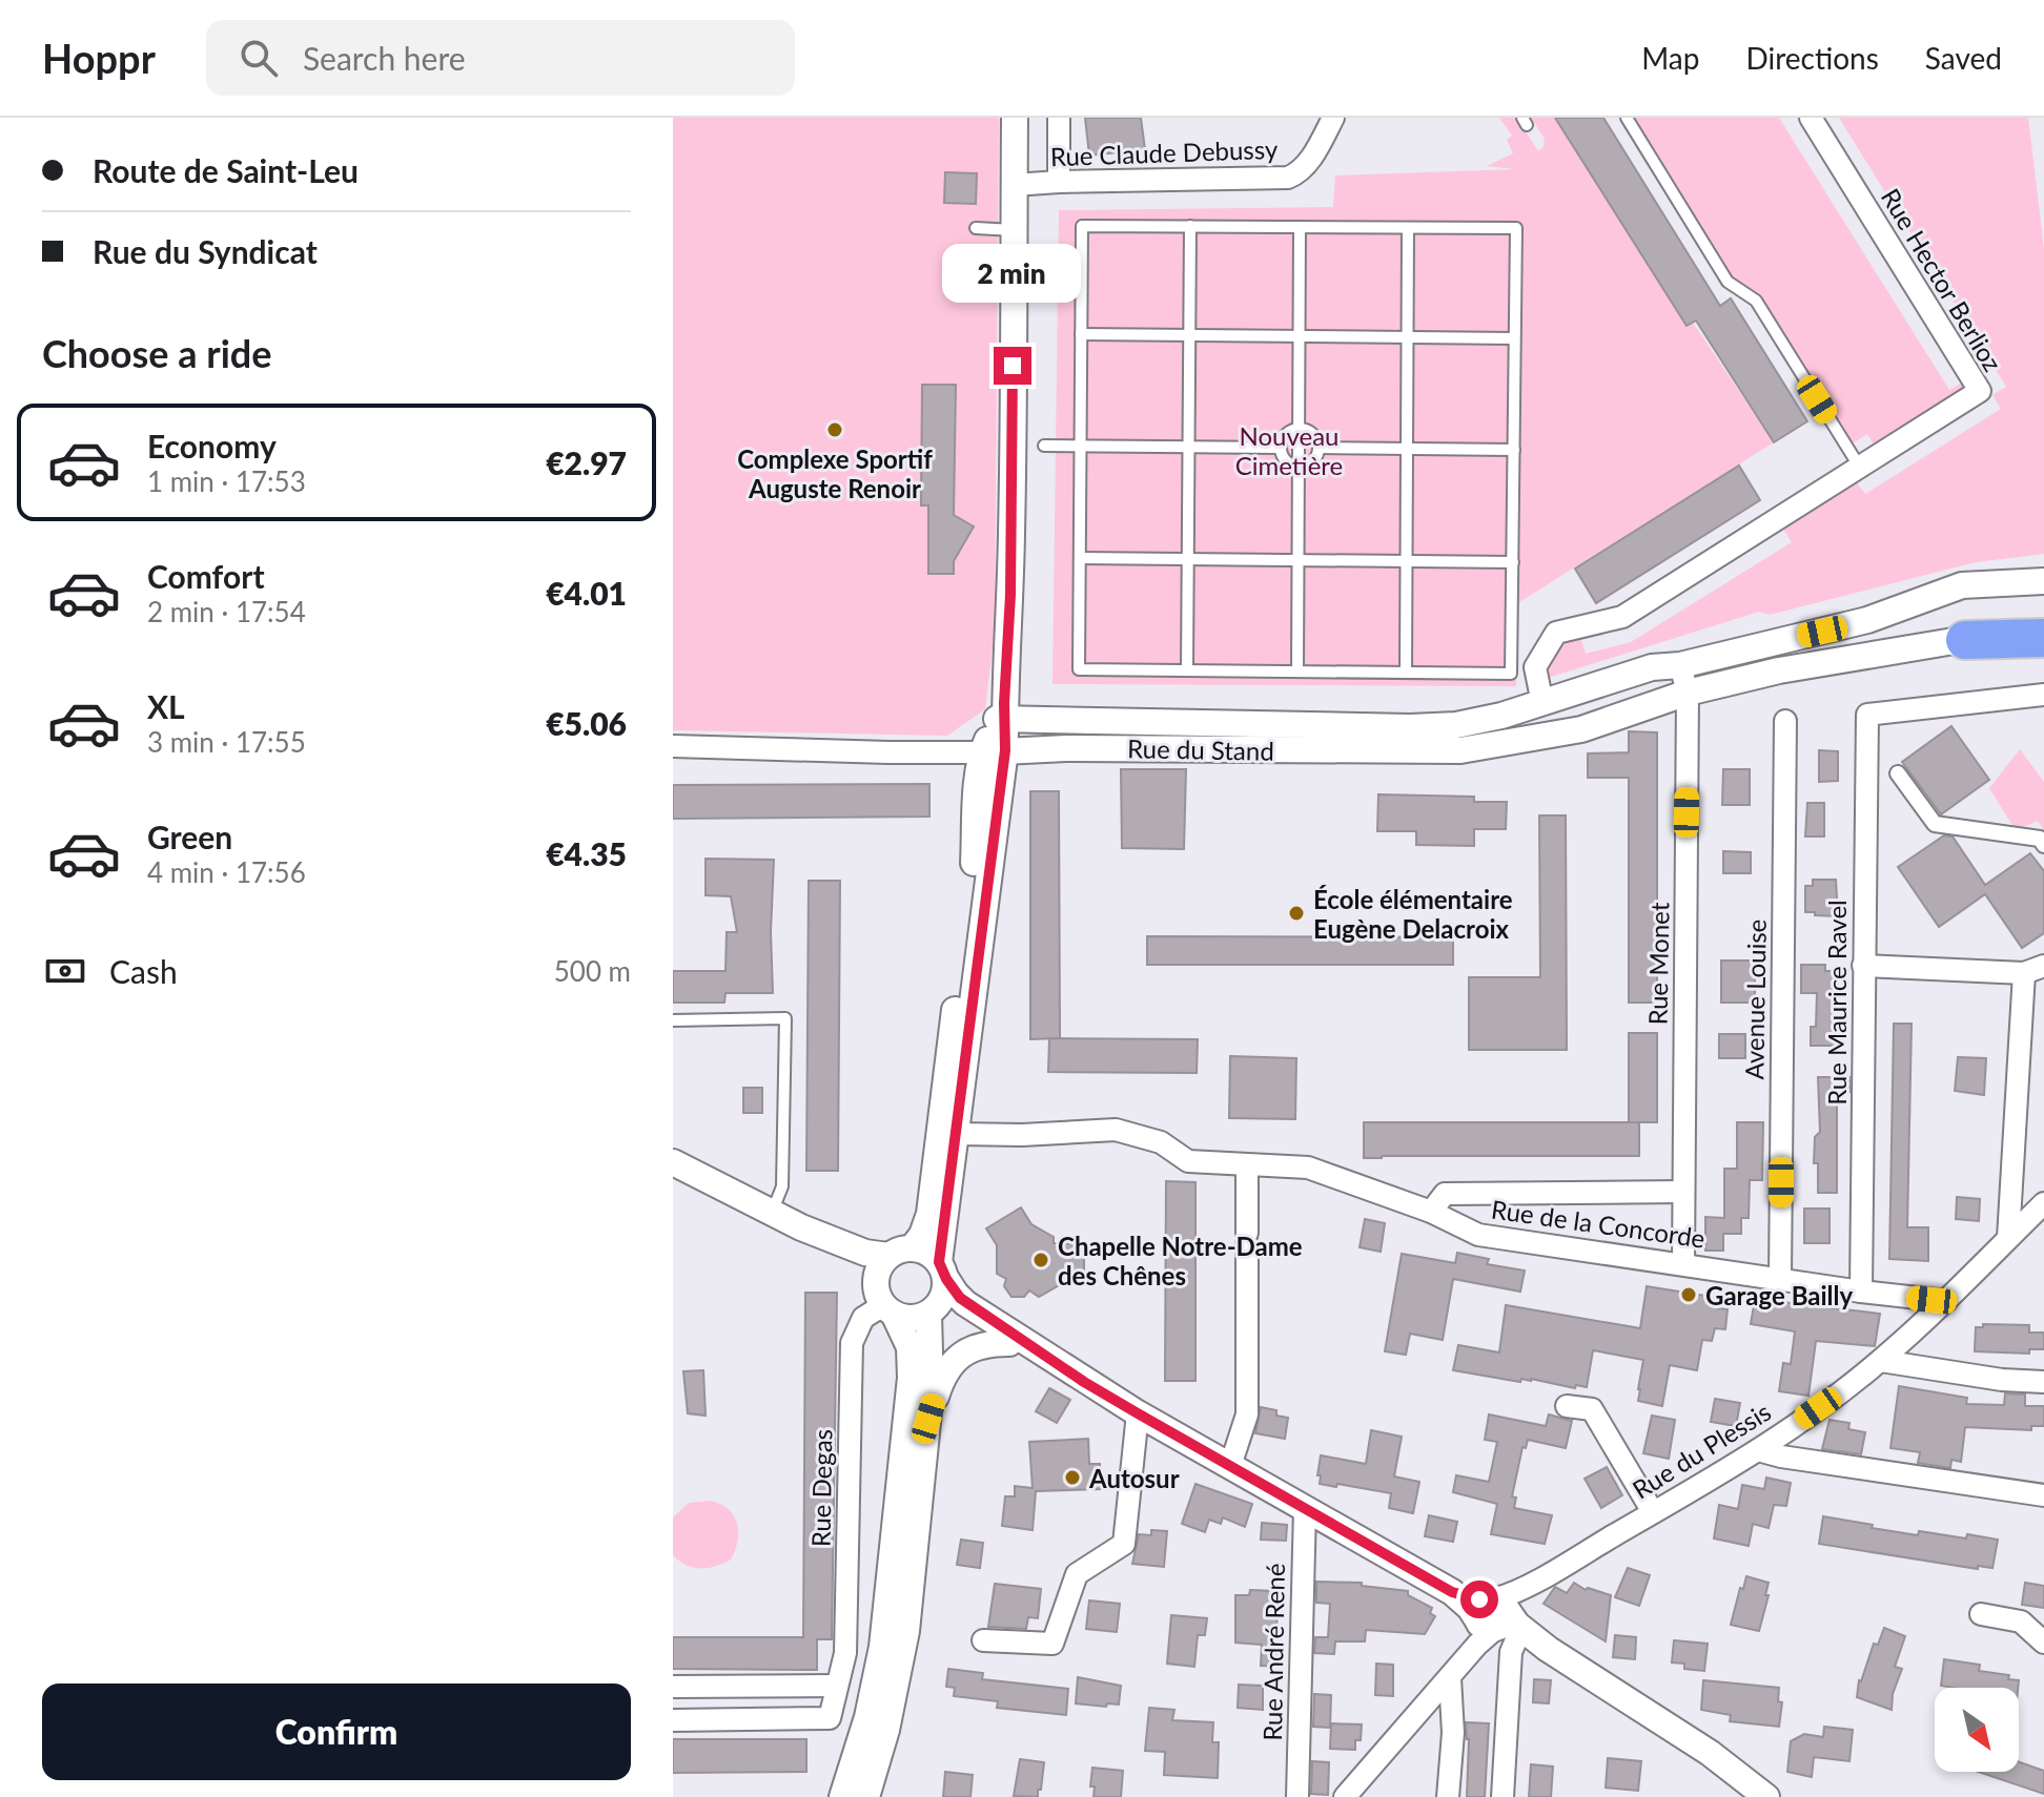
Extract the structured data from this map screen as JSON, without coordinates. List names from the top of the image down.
{
  "streets": {
    "street": [
      "Rue Claude Debussy",
      "Rue Hector Berlioz",
      "Rue du Stand",
      "Rue Monet",
      "Avenue Louise",
      "Rue Maurice Ravel",
      "Rue de la Concorde",
      "Rue du Plessis",
      "Rue Degas",
      "Rue André René"
    ]
  },
  "crossings": [
    ["Rue du Stand", "Rue Monet"],
    ["Rue Monet", "Rue de la Concorde"],
    ["Avenue Louise", "Rue de la Concorde"],
    ["Rue Maurice Ravel", "Rue de la Concorde"],
    ["Rue de la Concorde", "Rue du Plessis"]
  ],
  "parks": ["Nouveau Cimetière"],
  "places": [
    "Complexe Sportif Auguste Renoir",
    "École élémentaire Eugène Delacroix",
    "Chapelle Notre-Dame des Chênes",
    "Garage Bailly",
    "Autosur"
  ],
  "north": "bottom right",
  "page": {
    "header": "Hoppr",
    "search": "Search here",
    "nav": ["Map", "Directions", "Saved"],
    "banner": ["Route de Saint-Leu", "Rue du Syndicat"],
    "bubble": "2 min",
    "heading": "Choose a ride",
    "list": [
      {
        "name": "Economy",
        "note": "1 min · 17:53",
        "value": "€2.97"
      },
      {
        "name": "Comfort",
        "note": "2 min · 17:54",
        "value": "€4.01"
      },
      {
        "name": "XL",
        "note": "3 min · 17:55",
        "value": "€5.06"
      },
      {
        "name": "Green",
        "note": "4 min · 17:56",
        "value": "€4.35"
      }
    ],
    "pay": ["Cash", "500 m"],
    "buttons": "Confirm"
  }
}
